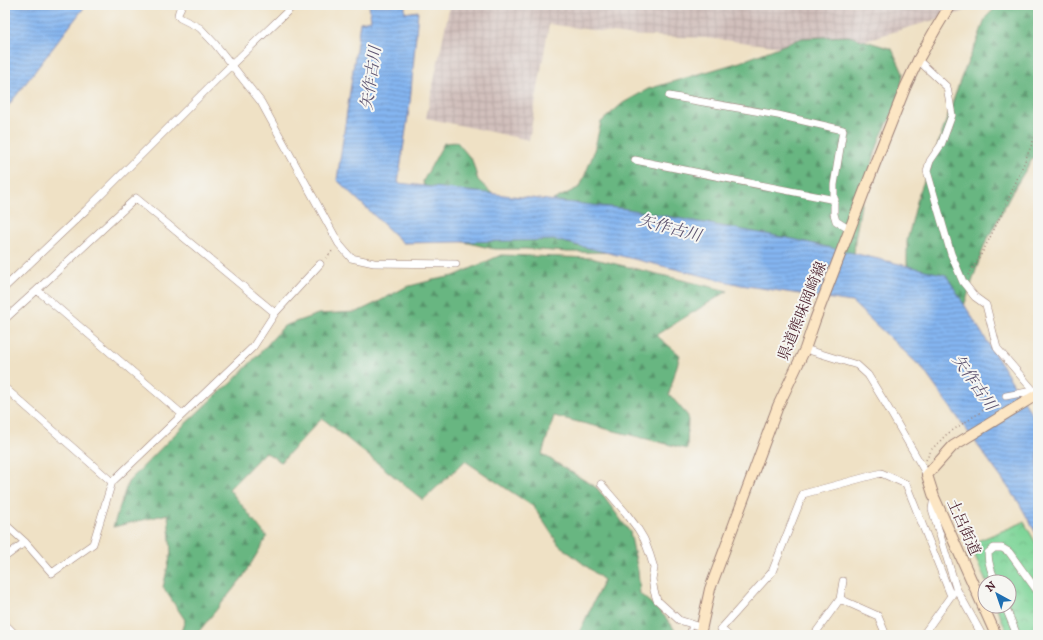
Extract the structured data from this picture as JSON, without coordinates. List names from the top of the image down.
{
  "streets": {
    "main road": ["県道熊味岡崎線", "土呂街道"]
  },
  "water": ["矢作古川"],
  "north": "top left"
}
